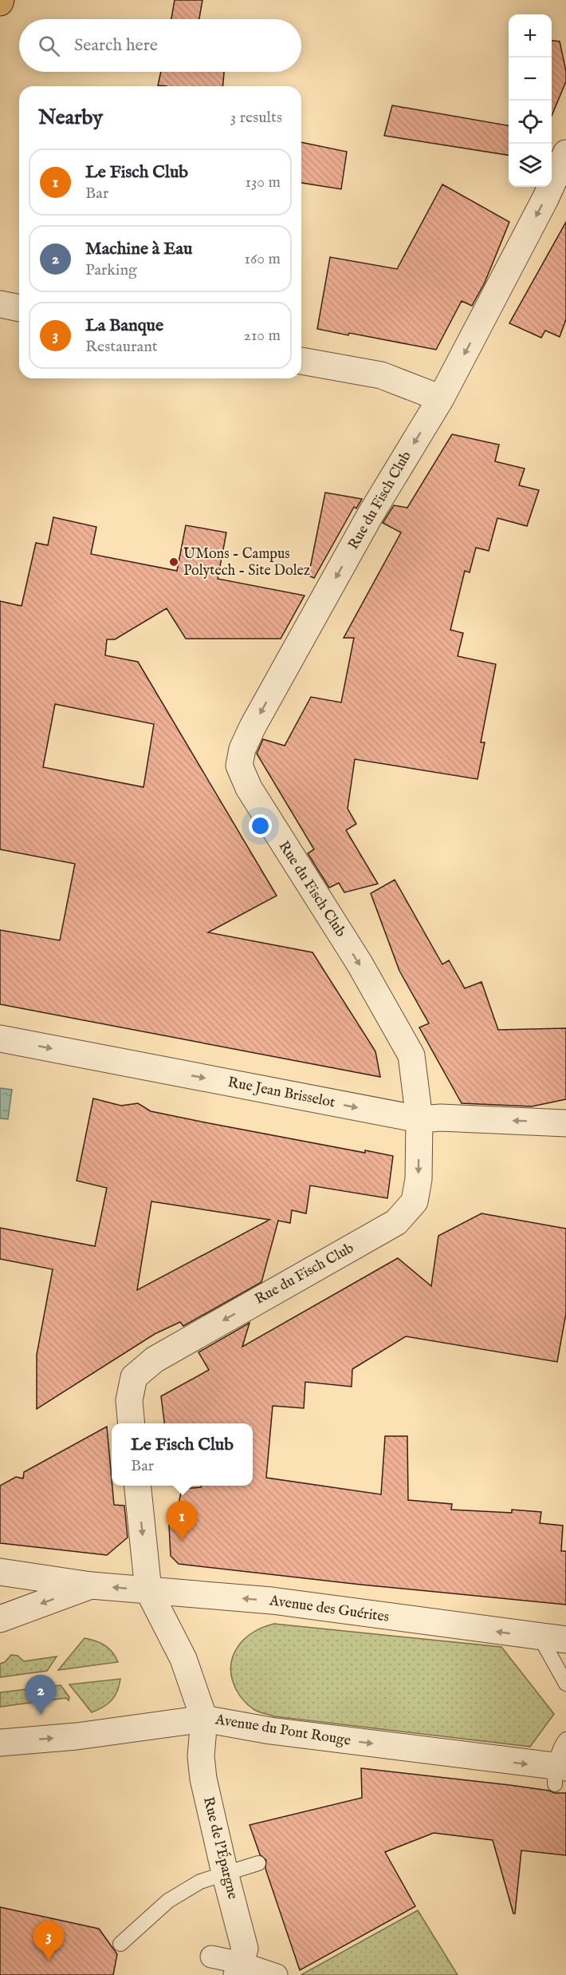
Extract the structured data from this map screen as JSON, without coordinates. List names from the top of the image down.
{
  "streets": {
    "street": [
      "Rue du Fisch Club",
      "Rue Jean Brisselot",
      "Avenue des Guérites",
      "Avenue du Pont Rouge",
      "Rue de l'Épargne"
    ]
  },
  "crossings": [
    ["Rue du Fisch Club", "Rue Jean Brisselot"],
    ["Avenue du Pont Rouge", "Rue de l'Épargne"]
  ],
  "one_way": ["Rue du Fisch Club", "Avenue des Guérites", "Avenue du Pont Rouge"],
  "places": ["UMons - Campus Polytech - Site Dolez"],
  "page": {
    "map_buttons": ["+", "−"],
    "search": "Search here",
    "heading": ["Nearby", "3 results"],
    "list": [
      {
        "mark": "1",
        "name": "Le Fisch Club",
        "note": "Bar",
        "value": "130 m"
      },
      {
        "mark": "2",
        "name": "Machine à Eau",
        "note": "Parking",
        "value": "160 m"
      },
      {
        "mark": "3",
        "name": "La Banque",
        "note": "Restaurant",
        "value": "210 m"
      }
    ],
    "popup": ["Le Fisch Club", "Bar"],
    "pins": ["1", "2", "3"]
  }
}
